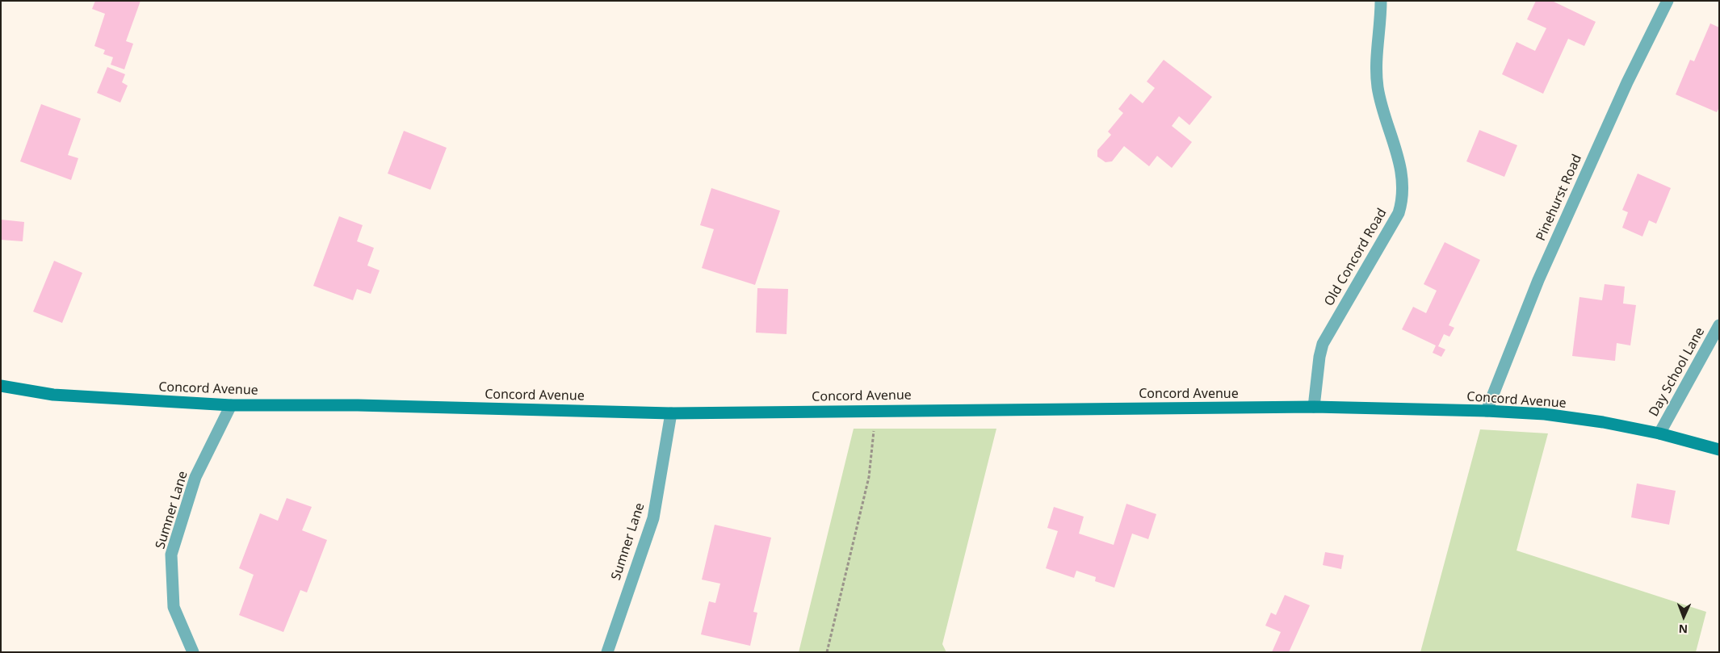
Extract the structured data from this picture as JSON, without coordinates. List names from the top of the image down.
{
  "streets": {
    "main road": ["Concord Avenue"],
    "street": [
      "Pinehurst Road",
      "Old Concord Road",
      "Day School Lane",
      "Sumner Lane"
    ]
  },
  "crossings": [
    ["Pinehurst Road", "Concord Avenue"],
    ["Old Concord Road", "Concord Avenue"],
    ["Day School Lane", "Concord Avenue"],
    ["Concord Avenue", "Sumner Lane"]
  ],
  "north": "bottom"
}
